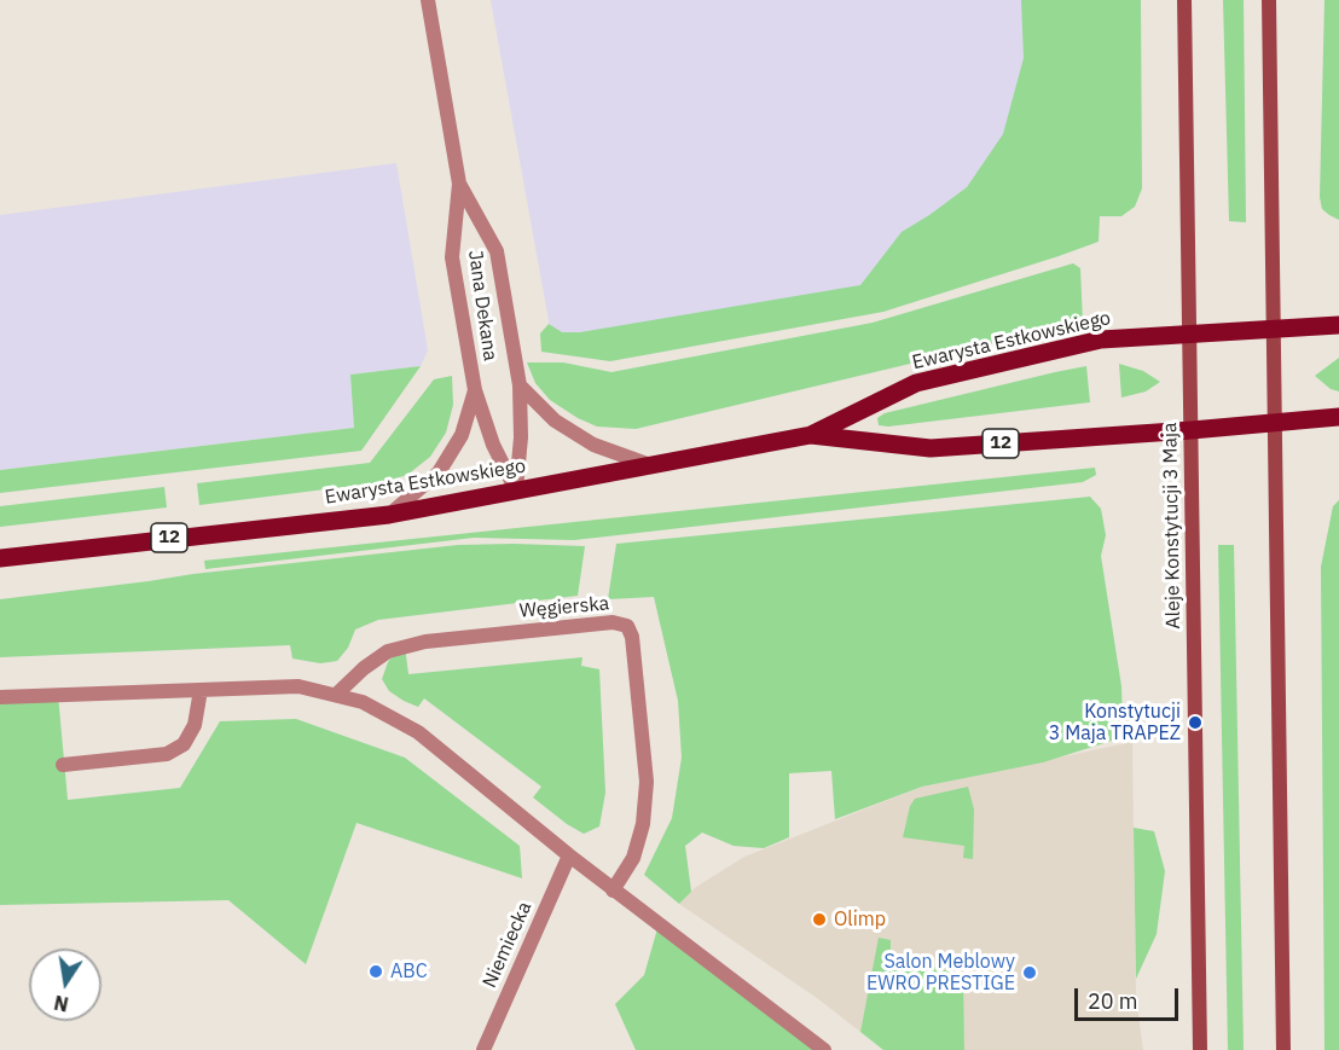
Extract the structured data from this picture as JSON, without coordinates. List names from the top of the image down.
{
  "streets": {
    "main road": ["Ewarysta Estkowskiego", "12", "Aleje Konstytucji 3 Maja"],
    "street": ["Jana Dekana", "Węgierska", "Niemiecka"]
  },
  "crossings": [
    ["Jana Dekana", "Ewarysta Estkowskiego"],
    ["Ewarysta Estkowskiego", "12"],
    ["Ewarysta Estkowskiego", "Aleje Konstytucji 3 Maja"],
    ["12", "Aleje Konstytucji 3 Maja"]
  ],
  "places": [
    "Konstytucji 3 Maja TRAPEZ",
    "Olimp",
    "ABC",
    "Salon Meblowy EWRO PRESTIGE"
  ],
  "scale_bar": "20 m",
  "north": "bottom"
}
